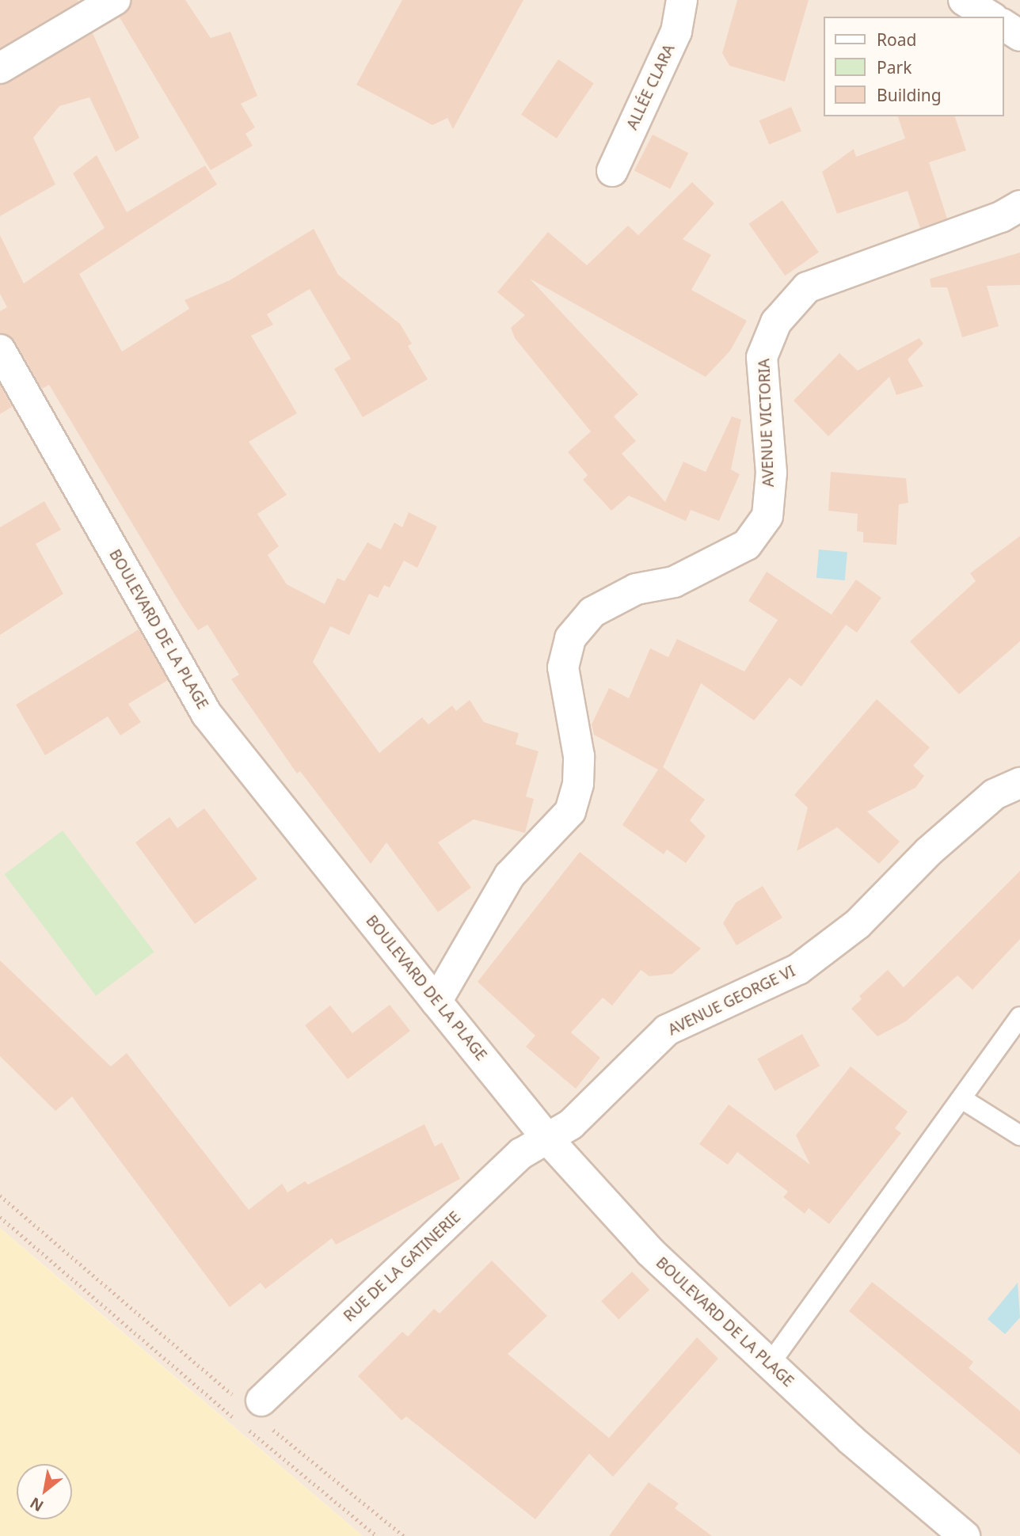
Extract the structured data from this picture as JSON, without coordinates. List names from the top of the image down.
{
  "streets": {
    "street": [
      "ALLÉE CLARA",
      "AVENUE VICTORIA",
      "BOULEVARD DE LA PLAGE",
      "AVENUE GEORGE VI",
      "RUE DE LA GATINERIE"
    ]
  },
  "crossings": [
    ["AVENUE VICTORIA", "BOULEVARD DE LA PLAGE"],
    ["BOULEVARD DE LA PLAGE", "AVENUE GEORGE VI"],
    ["BOULEVARD DE LA PLAGE", "RUE DE LA GATINERIE"],
    ["AVENUE GEORGE VI", "RUE DE LA GATINERIE"]
  ],
  "legend": ["Road", "Park", "Building"],
  "north": "bottom left"
}
